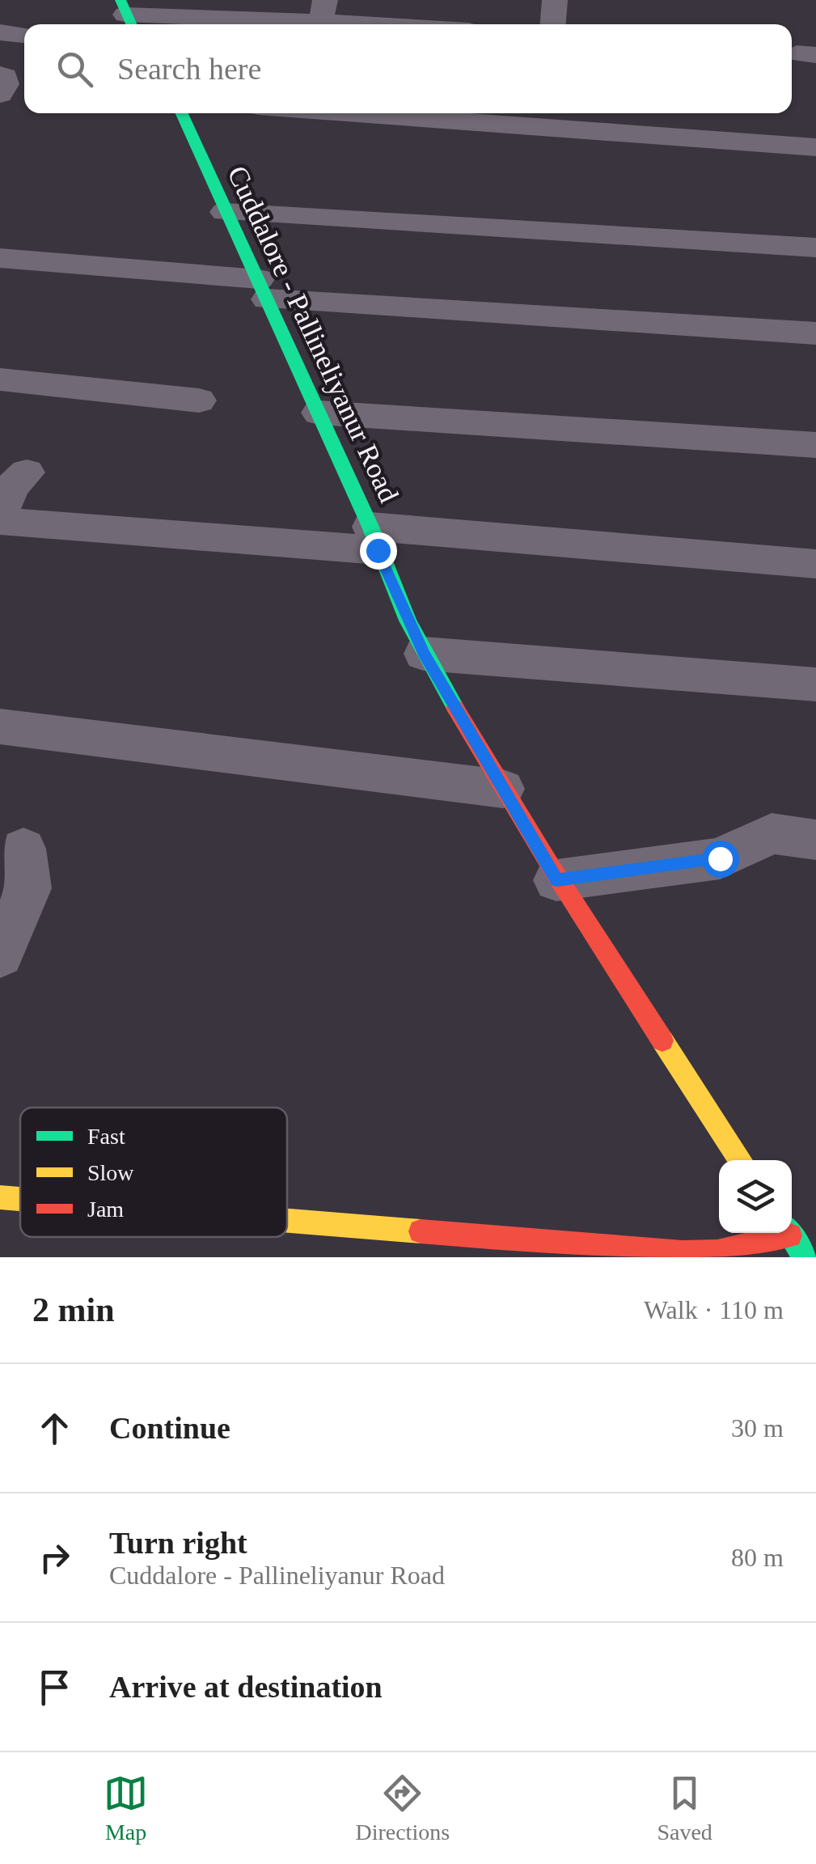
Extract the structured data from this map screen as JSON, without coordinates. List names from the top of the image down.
{
  "streets": {
    "main road": ["Cuddalore - Pallineliyanur Road"]
  },
  "legend": ["Fast", "Slow", "Jam"],
  "page": {
    "search": "Search here",
    "heading": ["2 min", "Walk · 110 m"],
    "list": [
      ["Continue", "30 m"],
      ["Turn right", "Cuddalore - Pallineliyanur Road", "80 m"],
      "Arrive at destination"
    ],
    "nav": ["Map", "Directions", "Saved"]
  }
}
